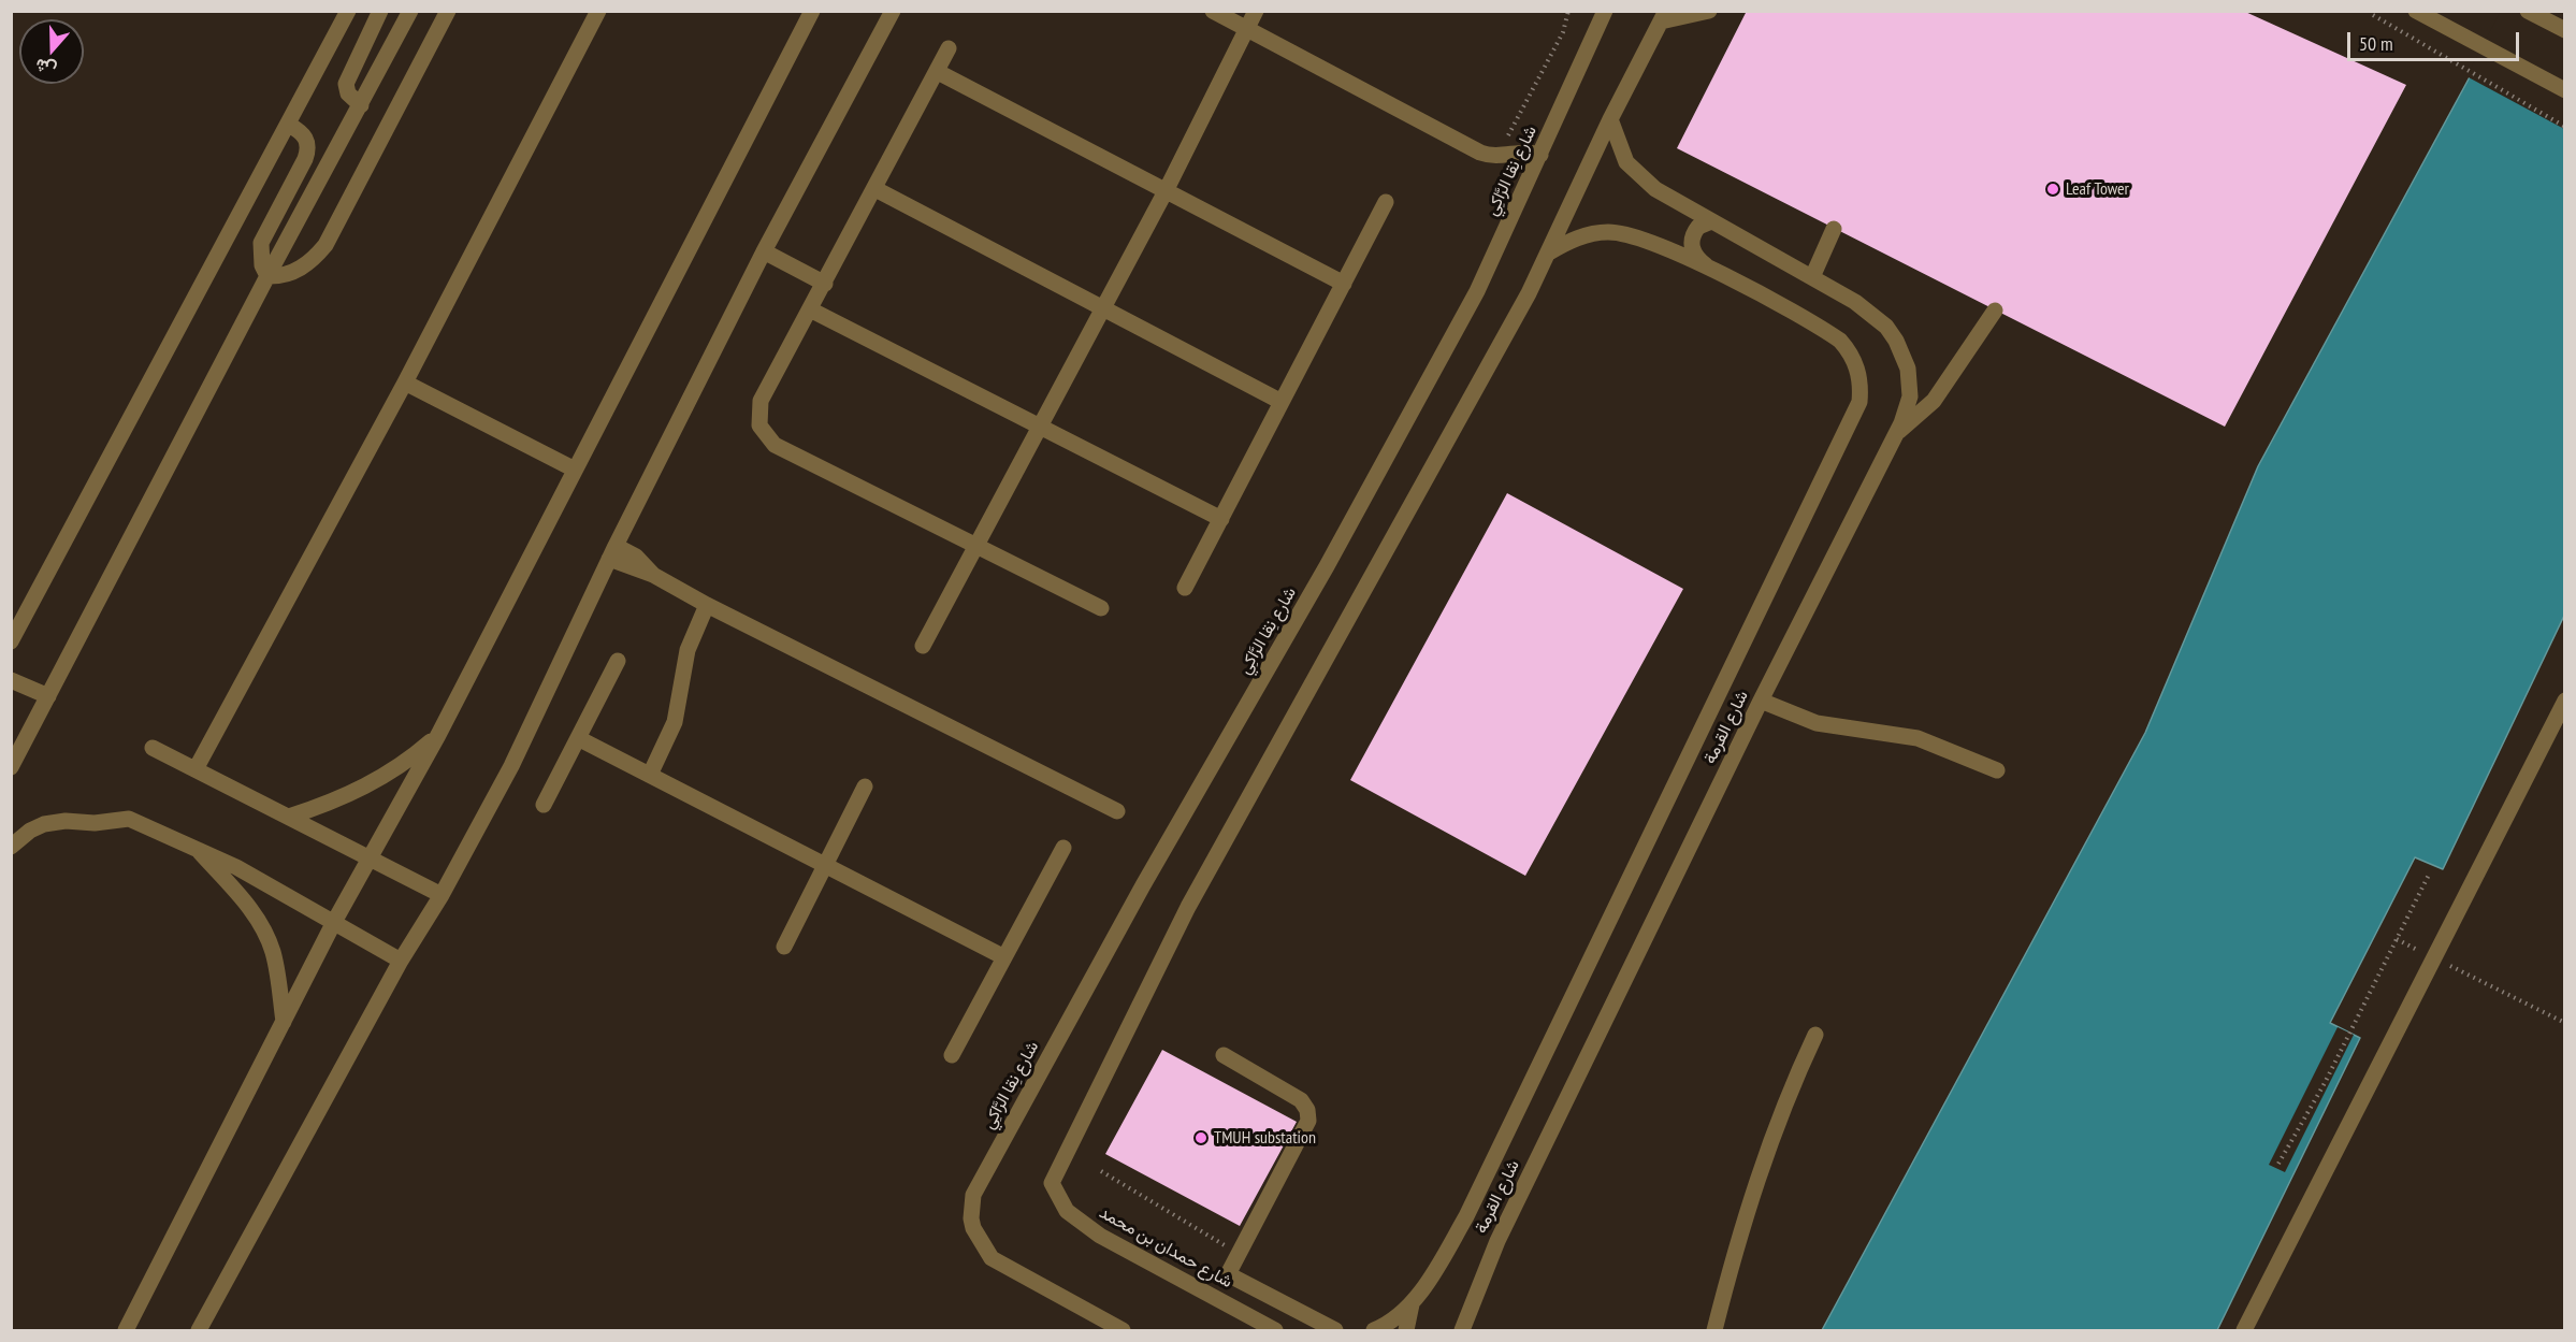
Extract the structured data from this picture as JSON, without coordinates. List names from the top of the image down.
{
  "streets": {
    "street": ["شارع نِقا الرَّاكِي", "شارع القرمة", "شارع حمدان بن محمد"]
  },
  "crossings": [
    ["شارع القرمة", "شارع حمدان بن محمد"]
  ],
  "places": ["Leaf Tower", "TMUH substation"],
  "scale_bar": "50 m",
  "north": "bottom"
}
